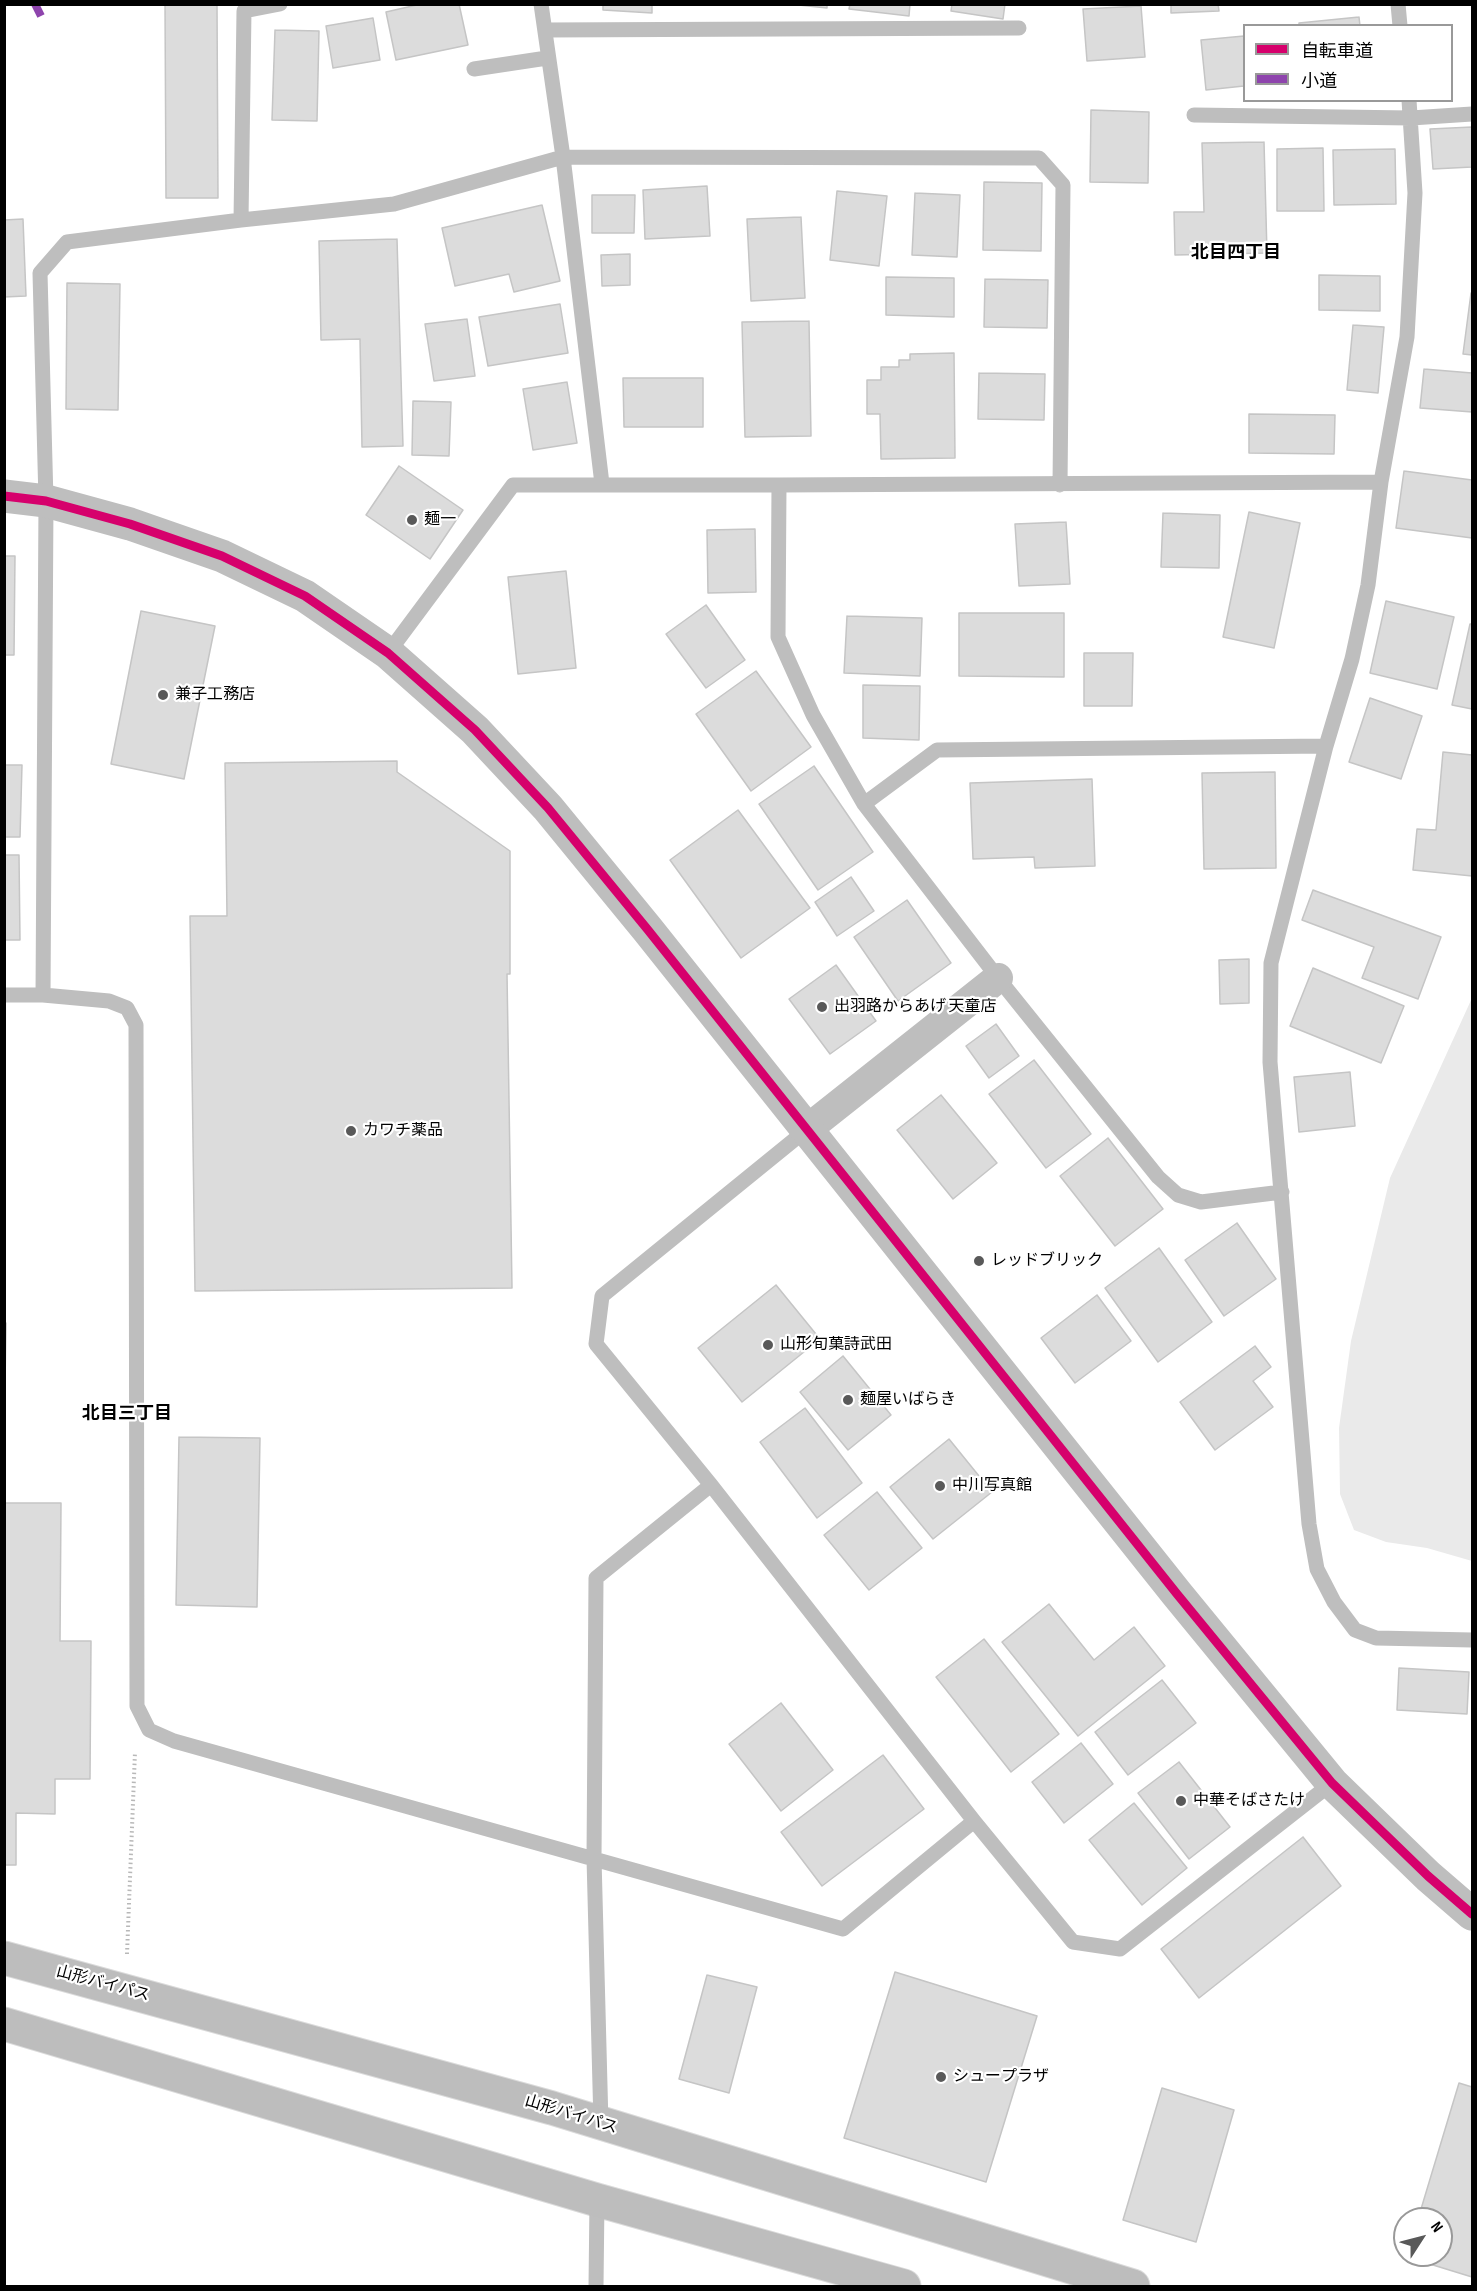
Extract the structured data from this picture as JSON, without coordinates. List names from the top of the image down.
{
  "streets": {
    "highway": ["山形バイパス"]
  },
  "districts": ["北目四丁目", "北目三丁目"],
  "places": [
    "麺一",
    "兼子工務店",
    "出羽路からあげ 天童店",
    "カワチ薬品",
    "レッドブリック",
    "山形旬菓詩武田",
    "麺屋いばらき",
    "中川写真館",
    "中華そばさたけ",
    "シュープラザ"
  ],
  "legend": ["自転車道", "小道"],
  "north": "top right"
}
